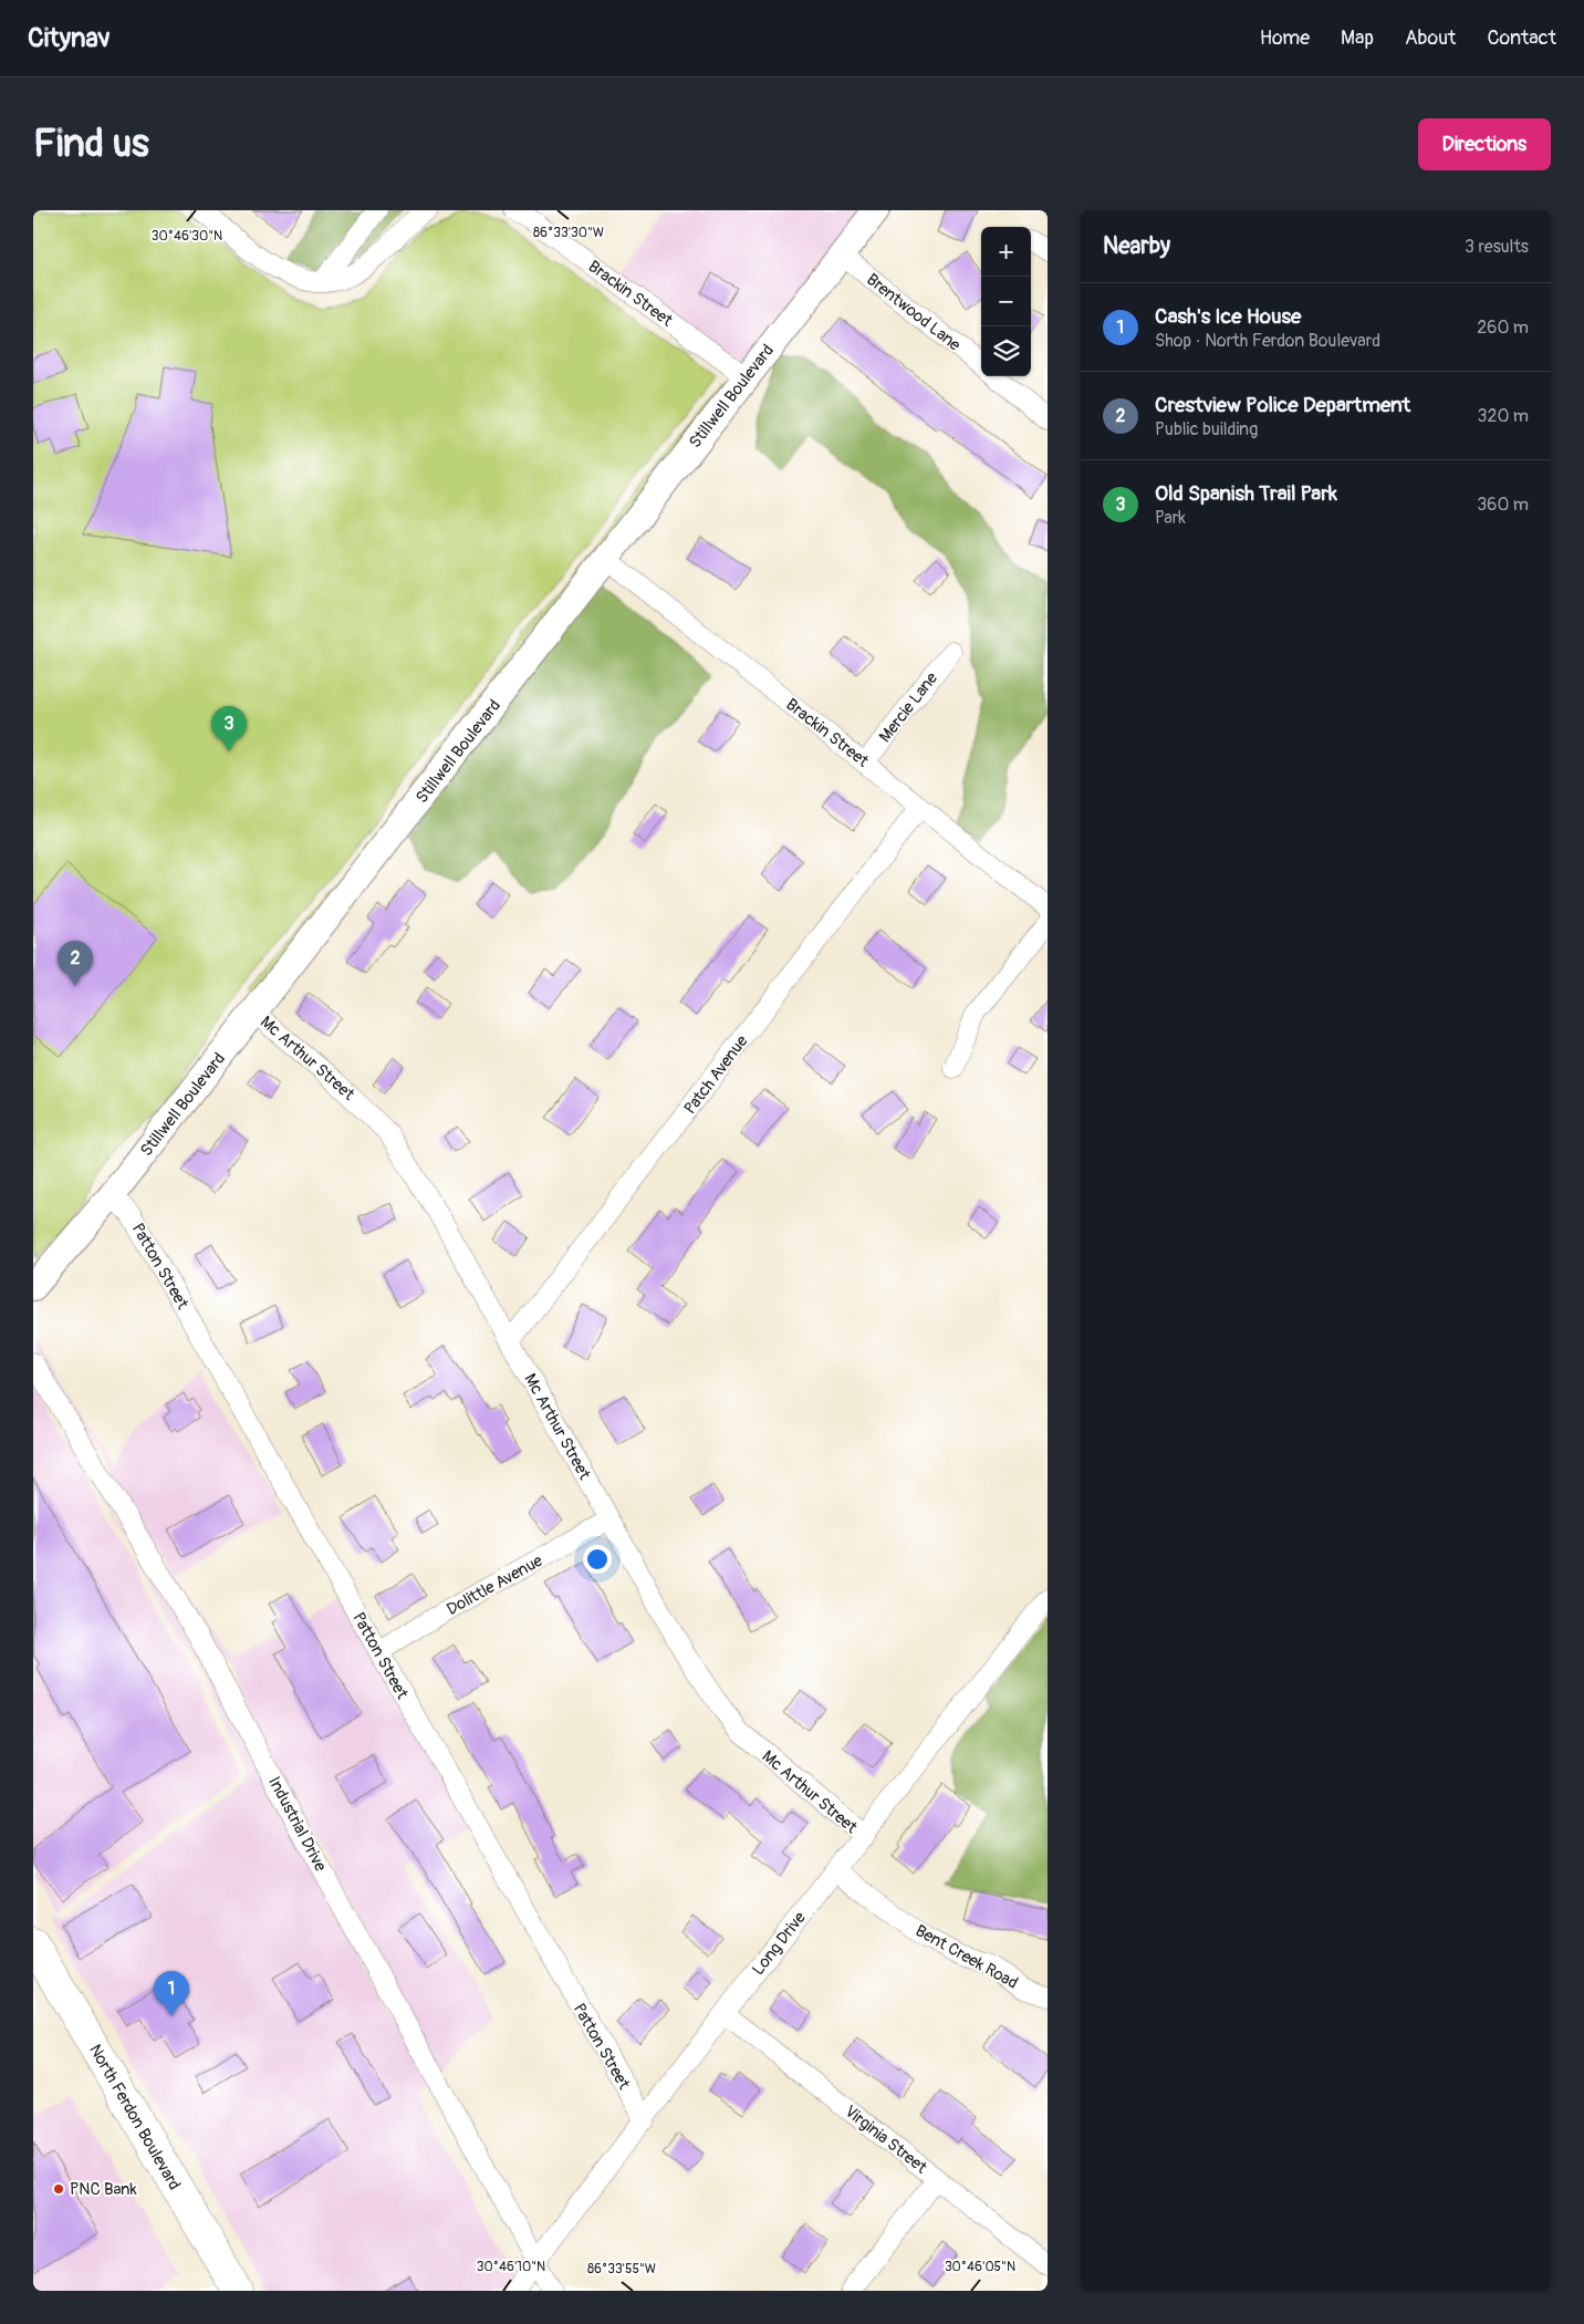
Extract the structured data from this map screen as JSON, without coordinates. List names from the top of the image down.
{
  "streets": {
    "main road": ["North Ferdon Boulevard"],
    "street": [
      "Brackin Street",
      "Brentwood Lane",
      "Stillwell Boulevard",
      "Mercie Lane",
      "Mc Arthur Street",
      "Patch Avenue",
      "Patton Street",
      "Dolittle Avenue",
      "Industrial Drive",
      "Long Drive",
      "Bent Creek Road",
      "Virginia Street"
    ]
  },
  "crossings": [
    ["Brackin Street", "Stillwell Boulevard"],
    ["Brackin Street", "Mercie Lane"],
    ["Brackin Street", "Patch Avenue"],
    ["Brentwood Lane", "Stillwell Boulevard"],
    ["Stillwell Boulevard", "Mc Arthur Street"],
    ["Stillwell Boulevard", "Patton Street"],
    ["Mc Arthur Street", "Patch Avenue"],
    ["Mc Arthur Street", "Dolittle Avenue"],
    ["Mc Arthur Street", "Long Drive"],
    ["Patton Street", "Dolittle Avenue"],
    ["Patton Street", "Long Drive"],
    ["Industrial Drive", "Long Drive"],
    ["Long Drive", "Bent Creek Road"],
    ["Long Drive", "Virginia Street"]
  ],
  "places": ["PNC Bank"],
  "page": {
    "header": "Citynav",
    "nav": [
      "Home",
      "Map",
      "About",
      "Contact"
    ],
    "buttons": "Directions",
    "title": "Find us",
    "heading": ["Nearby", "3 results"],
    "map_buttons": ["+", "−"],
    "list": [
      {
        "mark": "1",
        "name": "Cash's Ice House",
        "note": "Shop · North Ferdon Boulevard",
        "value": "260 m"
      },
      {
        "mark": "2",
        "name": "Crestview Police Department",
        "note": "Public building",
        "value": "320 m"
      },
      {
        "mark": "3",
        "name": "Old Spanish Trail Park",
        "note": "Park",
        "value": "360 m"
      }
    ],
    "pins": ["3", "2", "1"]
  },
  "coordinates": [
    "86°33'30\"W",
    "30°46'30\"N",
    "30°46'10\"N",
    "30°46'05\"N",
    "86°33'55\"W"
  ]
}
